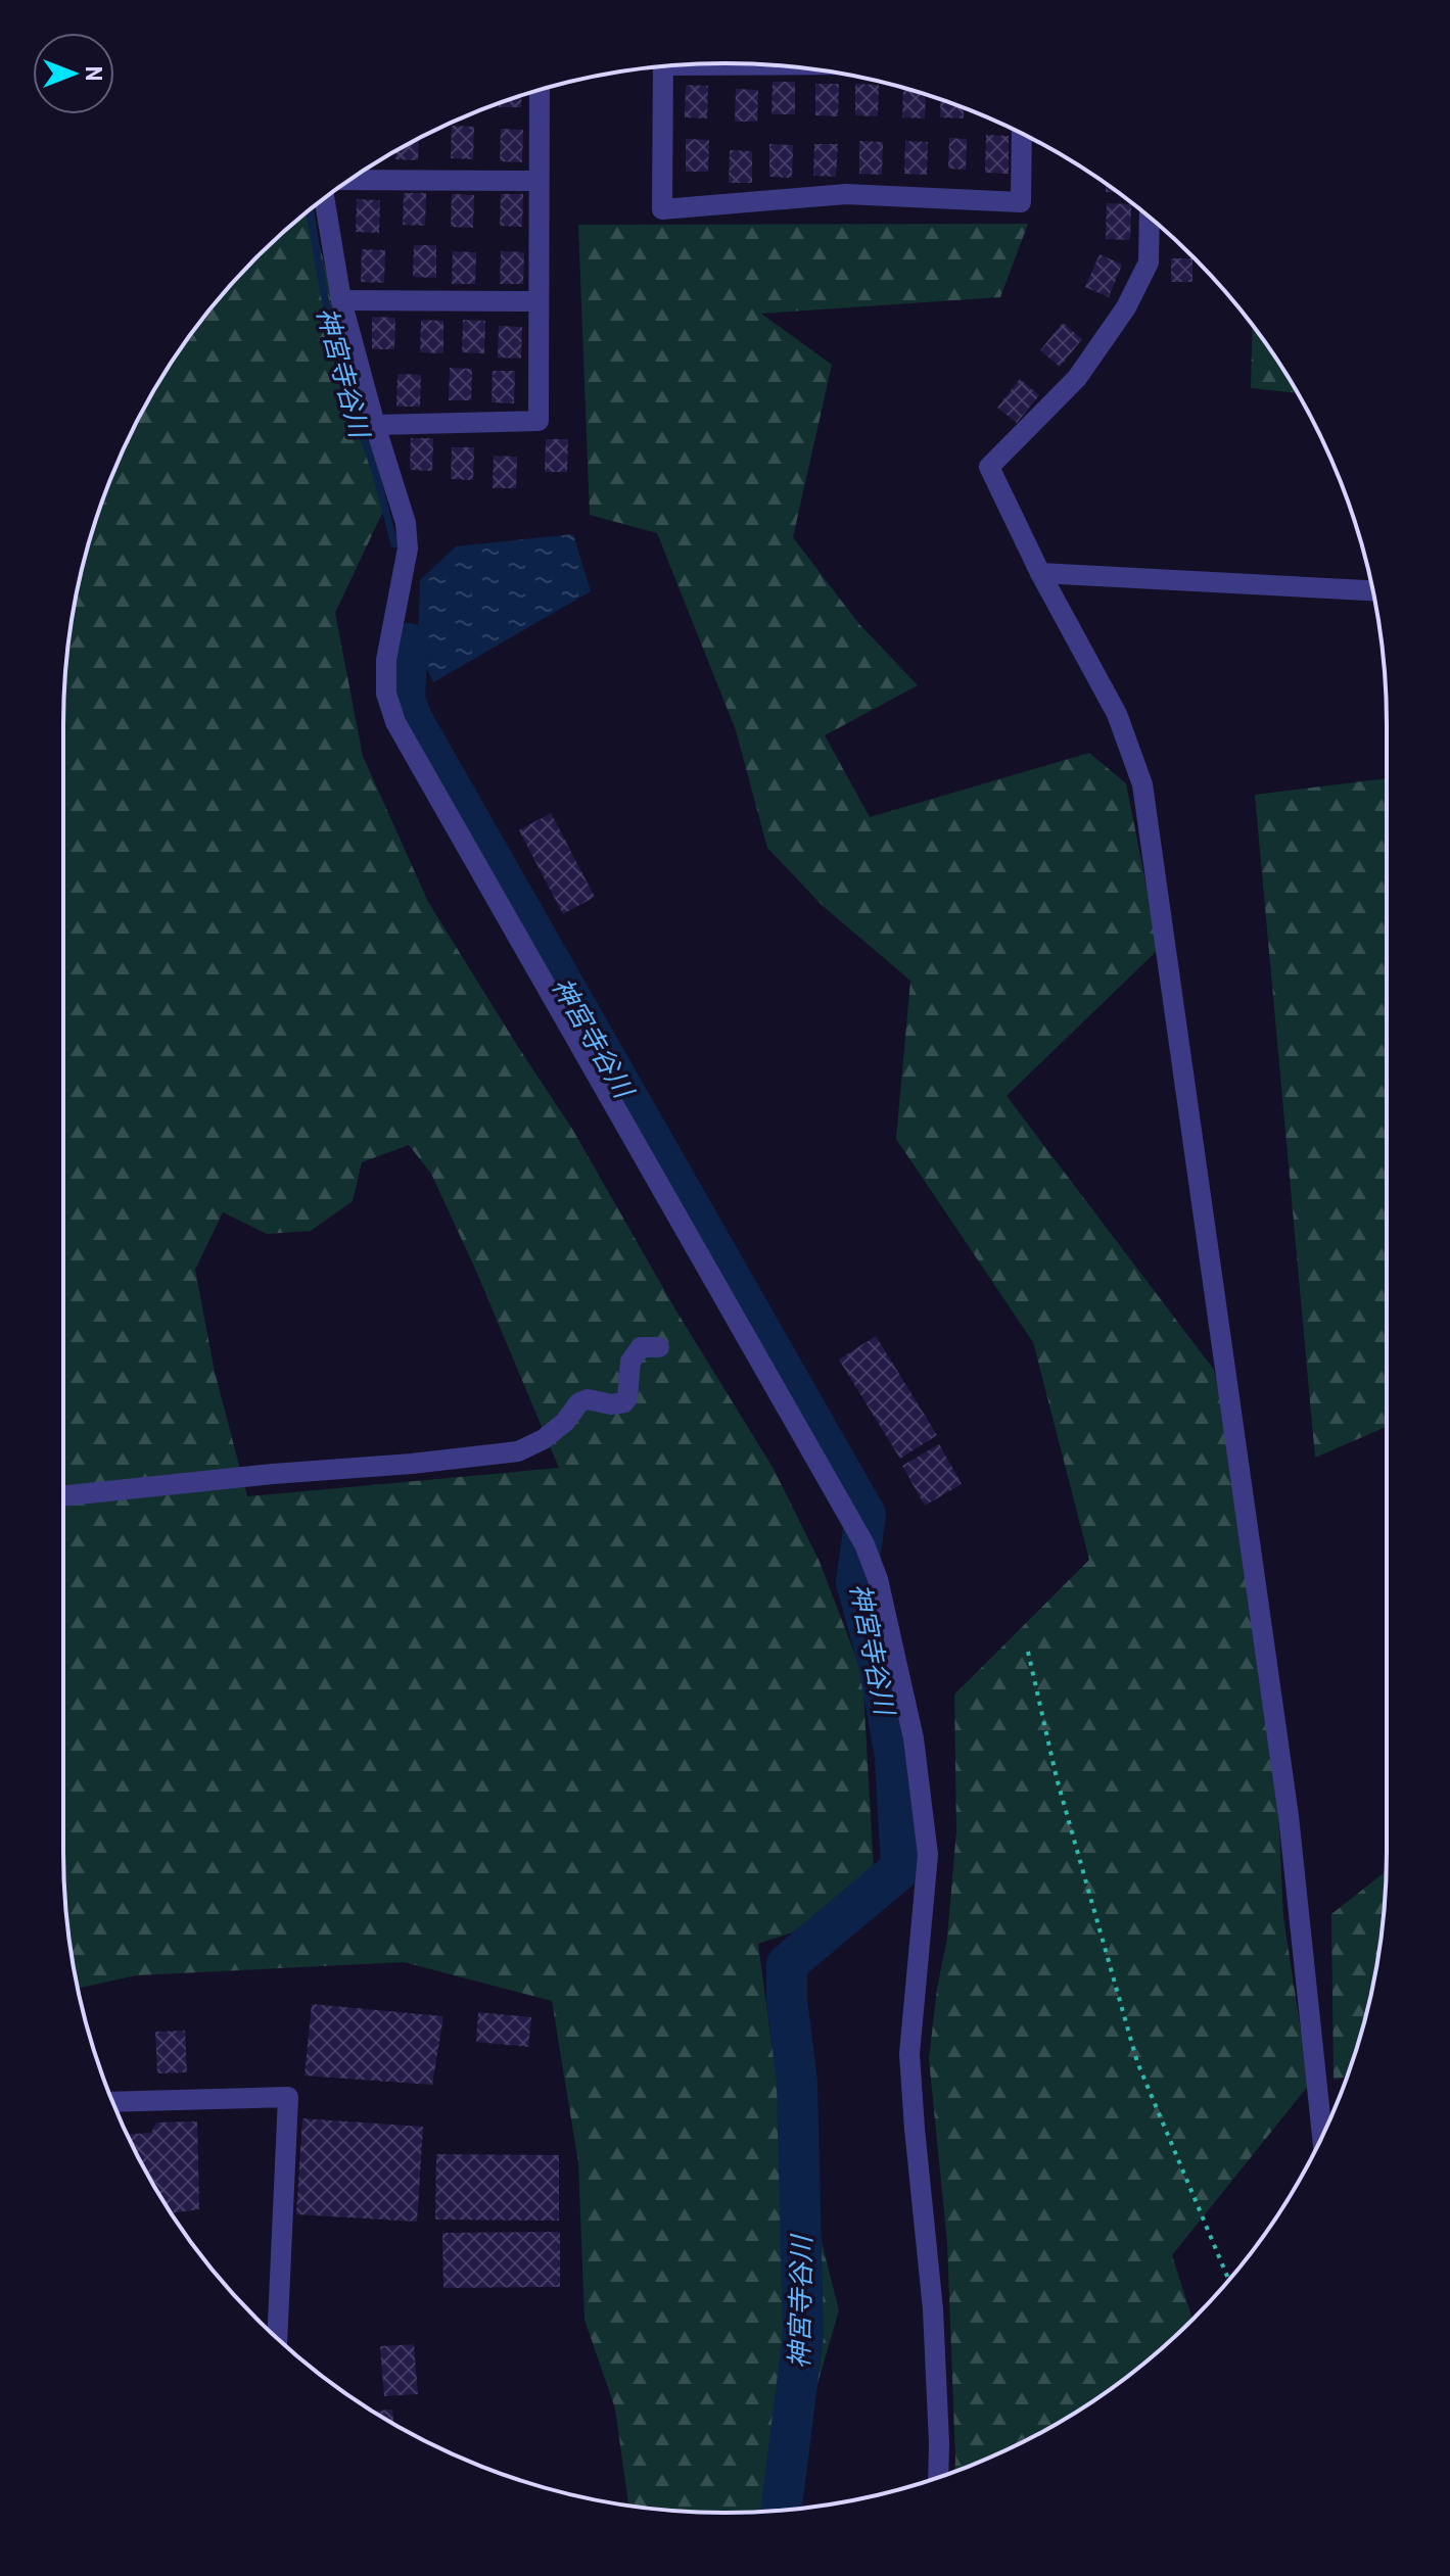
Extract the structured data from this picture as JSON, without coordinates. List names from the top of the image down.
{
  "water": ["神宮寺谷川"],
  "north": "right"
}
